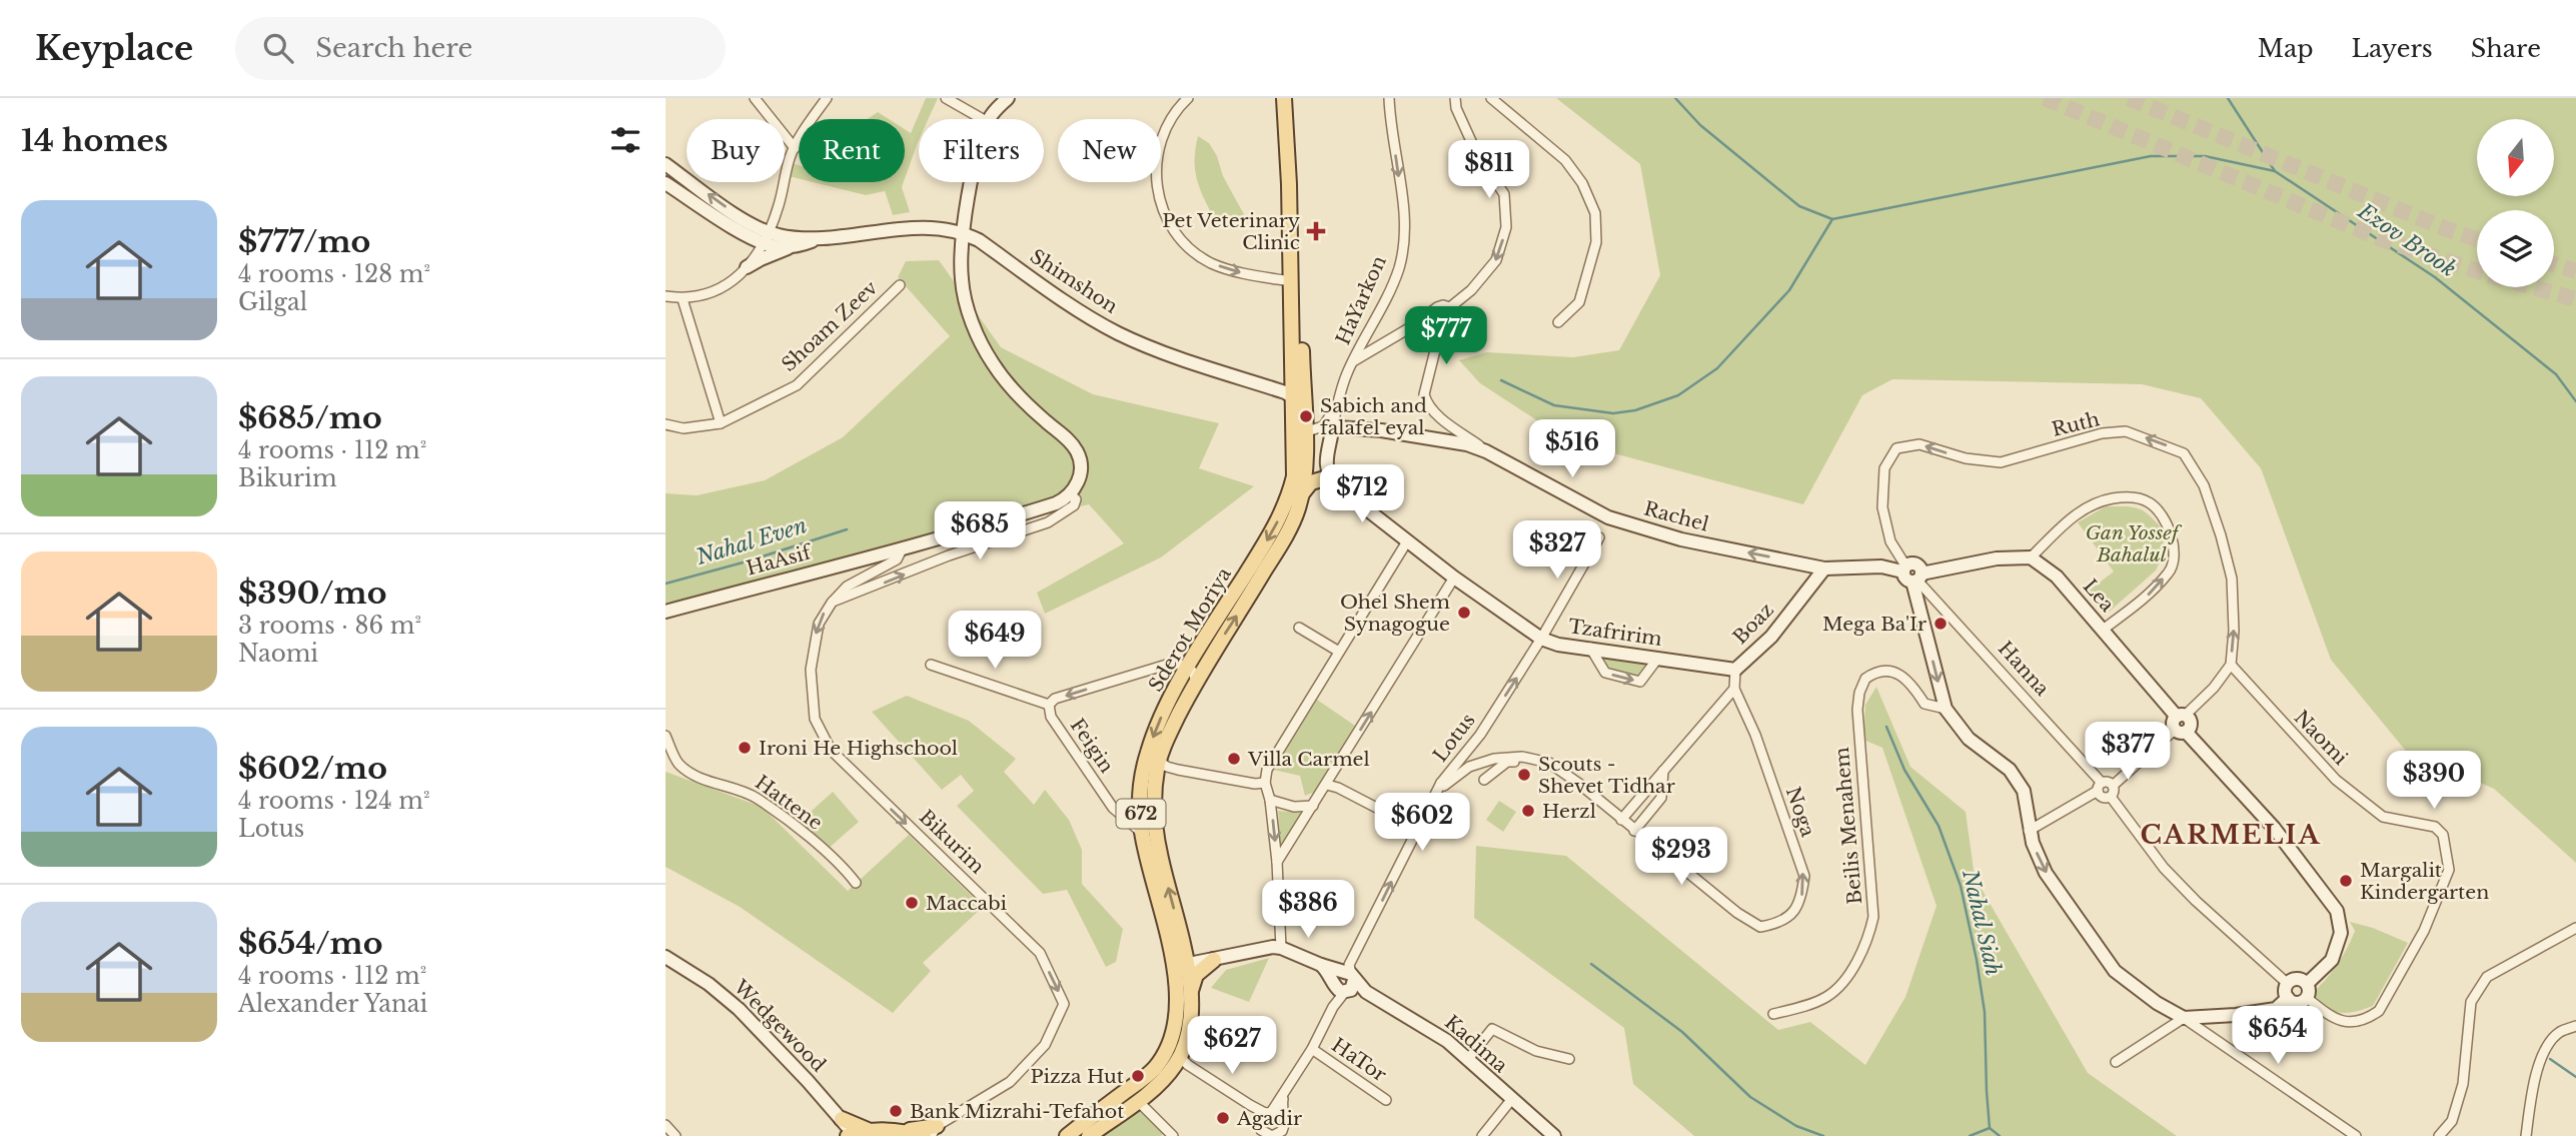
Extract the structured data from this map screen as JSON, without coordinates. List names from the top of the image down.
{
  "streets": {
    "main road": ["Sderot Moriya", "672"],
    "street": [
      "Shimshon",
      "HaYarkon",
      "Shoam Zeev",
      "Ruth",
      "Rachel",
      "HaAsif",
      "Lea",
      "Boaz",
      "Tzafririm",
      "Hanna",
      "Lotus",
      "Naomi",
      "Feigin",
      "Hattene",
      "Noga",
      "Beilis Menahem",
      "Bikurim",
      "Wedgewood",
      "Kadima",
      "HaTor"
    ]
  },
  "crossings": [
    ["Shimshon", "Sderot Moriya"],
    ["HaYarkon", "Rachel"],
    ["Ruth", "Rachel"],
    ["Ruth", "Naomi"],
    ["Rachel", "Boaz"],
    ["HaAsif", "Bikurim"],
    ["Lea", "Naomi"],
    ["Boaz", "Tzafririm"],
    ["Boaz", "Noga"],
    ["Sderot Moriya", "Tzafririm"],
    ["Sderot Moriya", "Lotus"],
    ["Sderot Moriya", "Feigin"],
    ["Sderot Moriya", "Kadima"],
    ["Sderot Moriya", "HaTor"],
    ["Tzafririm", "Lotus"],
    ["Lotus", "Kadima"],
    ["Lotus", "HaTor"],
    ["Kadima", "HaTor"]
  ],
  "one_way": ["HaYarkon", "Rachel", "Lotus"],
  "districts": ["CARMELIA"],
  "water": ["Ezov Brook", "Nahal Even", "Nahal Siah"],
  "parks": ["Gan Yossef Bahalul"],
  "places": {
    "health": ["Pet Veterinary Clinic"],
    "other": [
      "Sabich and falafel eyal",
      "Ohel Shem Synagogue",
      "Mega Ba'Ir",
      "Ironi He Highschool",
      "Villa Carmel",
      "Scouts - Shevet Tidhar",
      "Herzl",
      "Margalit Kindergarten",
      "Maccabi",
      "Pizza Hut",
      "Bank Mizrahi-Tefahot",
      "Agadir"
    ]
  },
  "north": "bottom",
  "page": {
    "header": "Keyplace",
    "search": "Search here",
    "nav": ["Map", "Layers", "Share"],
    "heading": "14 homes",
    "chip": [
      "Buy",
      "Rent",
      "Filters",
      "New"
    ],
    "price": [
      "$811",
      "$777",
      "$516",
      "$712",
      "$685",
      "$327",
      "$649",
      "$377",
      "$390",
      "$602",
      "$293",
      "$386",
      "$654",
      "$627"
    ],
    "list": [
      {
        "name": "$777/mo",
        "note": "4 rooms · 128 m² · Gilgal"
      },
      {
        "name": "$685/mo",
        "note": "4 rooms · 112 m² · Bikurim"
      },
      {
        "name": "$390/mo",
        "note": "3 rooms · 86 m² · Naomi"
      },
      {
        "name": "$602/mo",
        "note": "4 rooms · 124 m² · Lotus"
      },
      {
        "name": "$654/mo",
        "note": "4 rooms · 112 m² · Alexander Yanai"
      }
    ]
  }
}
